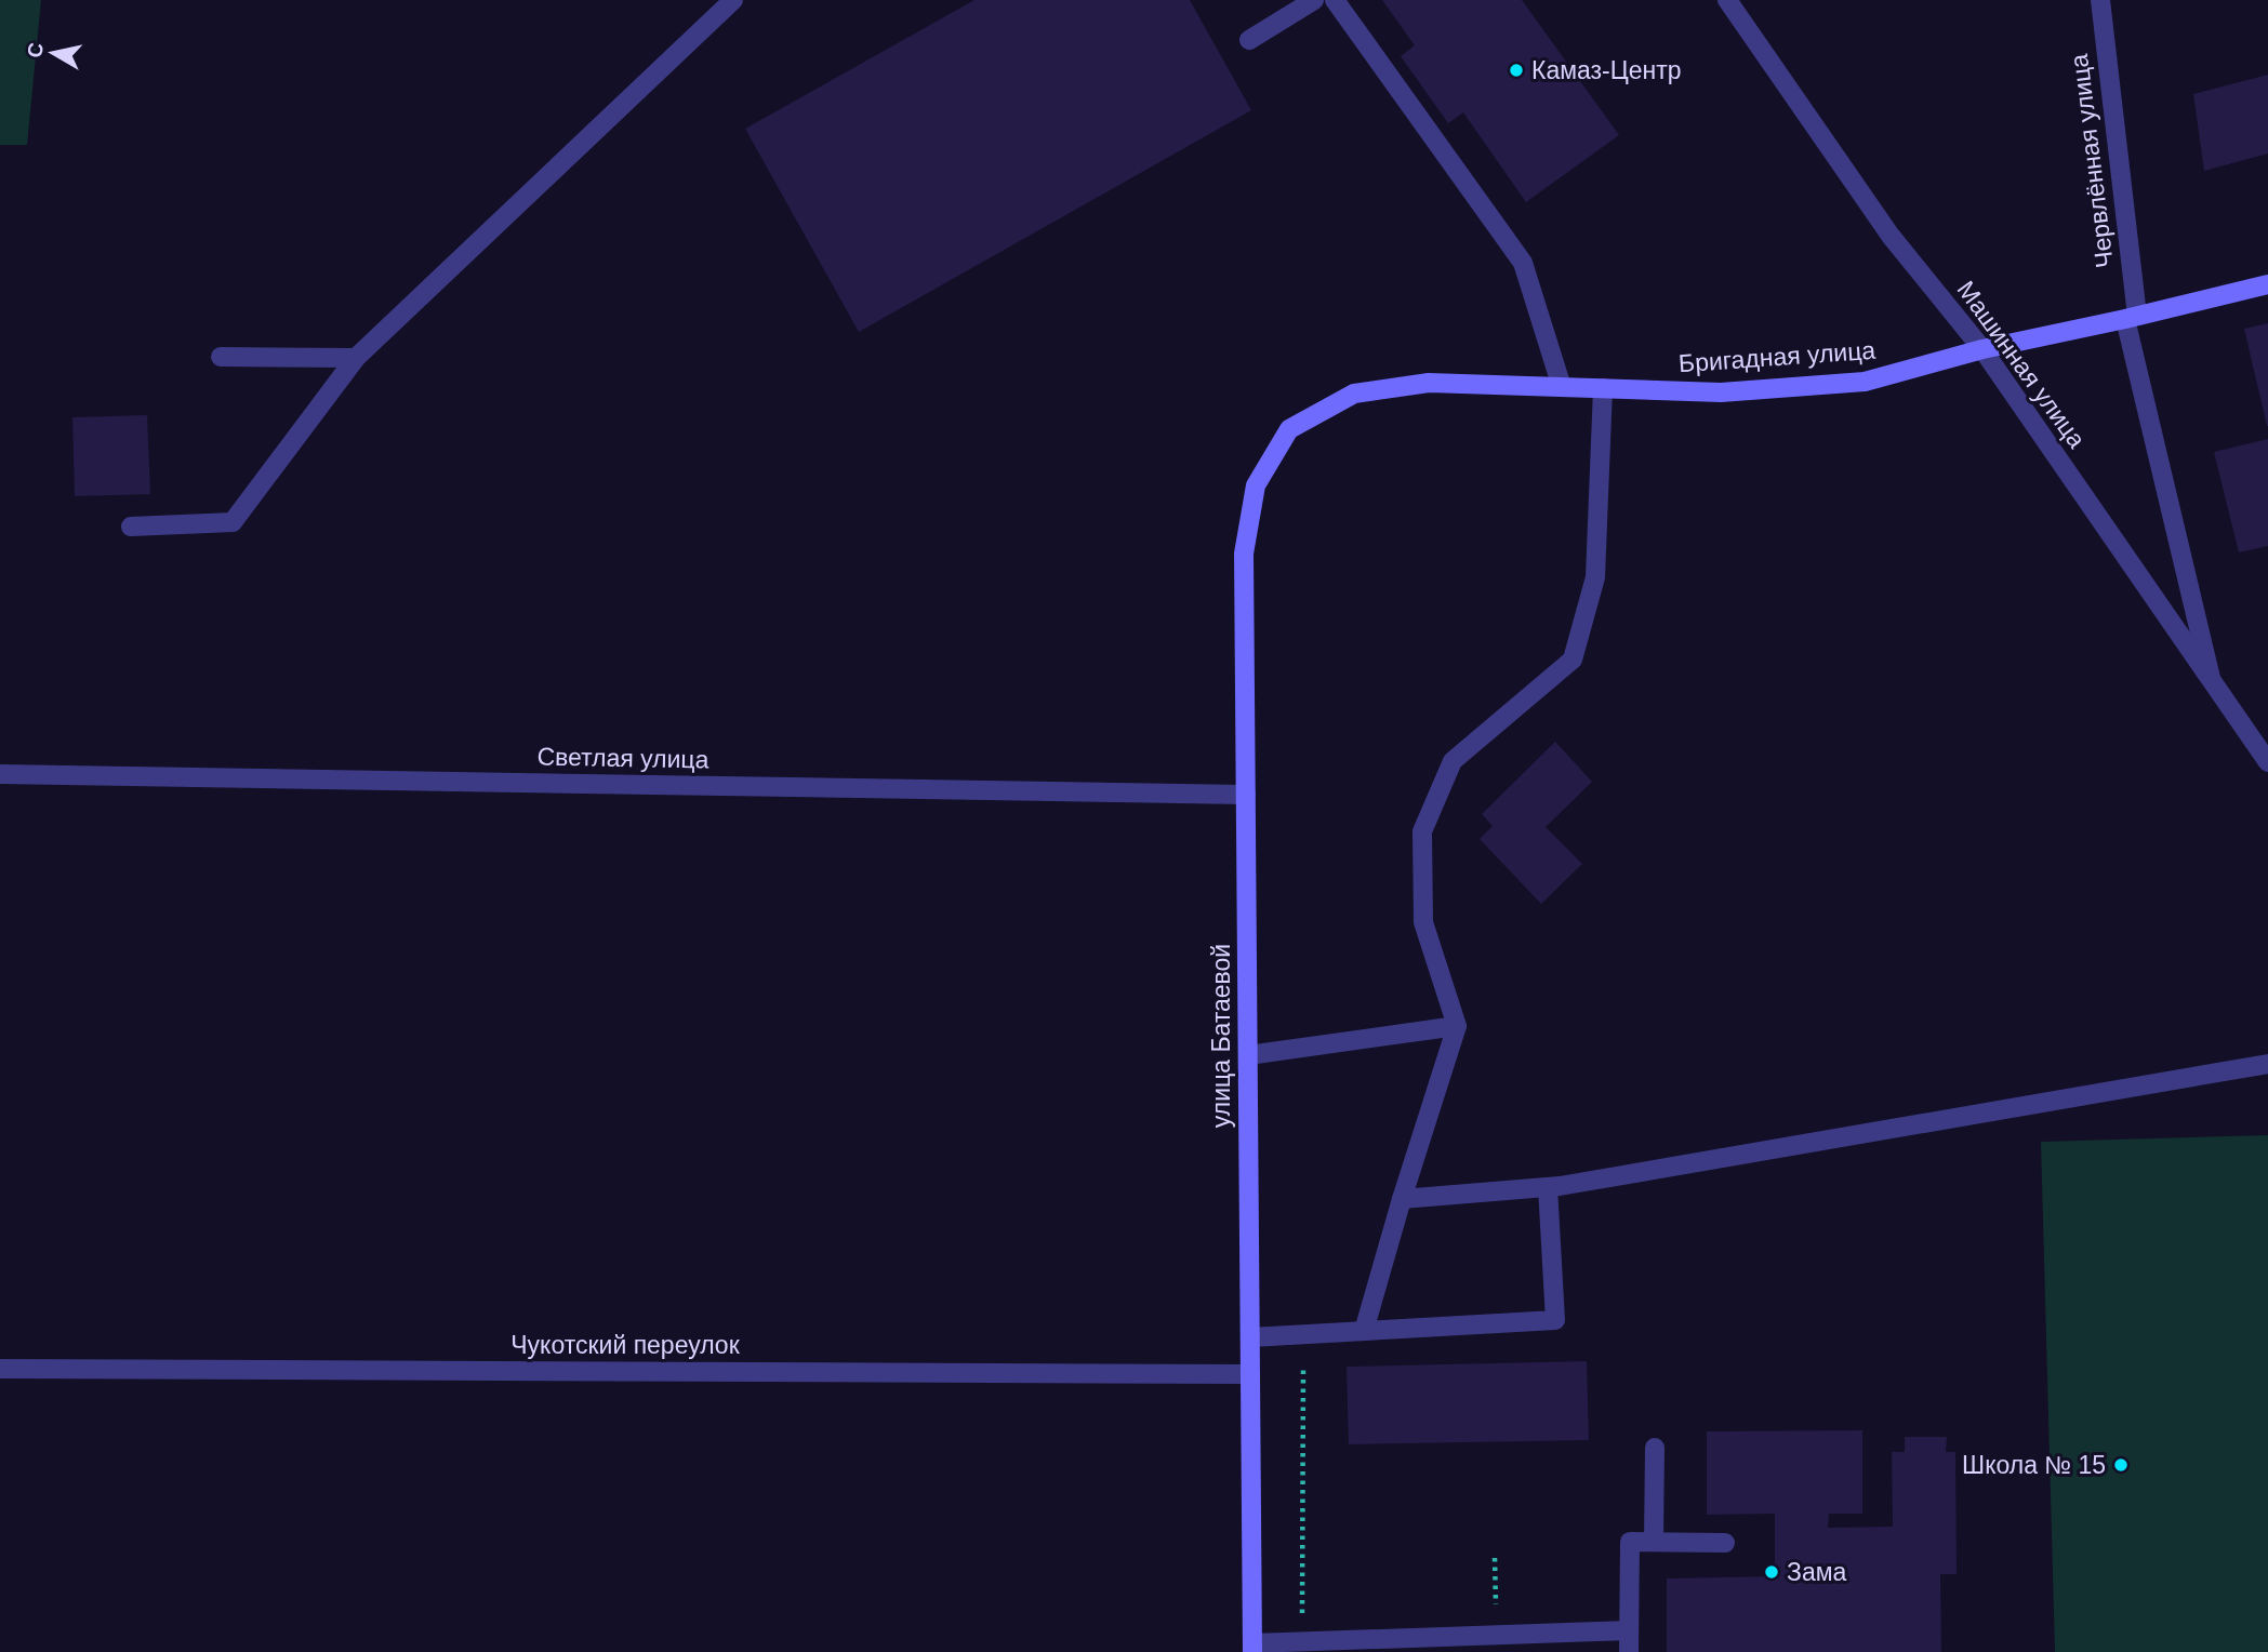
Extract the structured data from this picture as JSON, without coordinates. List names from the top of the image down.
{
  "streets": {
    "main road": ["Бригадная улица", "улица Батаевой"],
    "street": [
      "Червлённая улица",
      "Машинная улица",
      "Светлая улица",
      "Чукотский переулок"
    ]
  },
  "crossings": [
    ["Червлённая улица", "Бригадная улица"],
    ["Червлённая улица", "Машинная улица"],
    ["Бригадная улица", "Машинная улица"],
    ["Бригадная улица", "улица Батаевой"],
    ["Светлая улица", "улица Батаевой"],
    ["улица Батаевой", "Чукотский переулок"]
  ],
  "places": ["Камаз-Центр", "Школа № 15", "Зама"],
  "north": "left"
}
